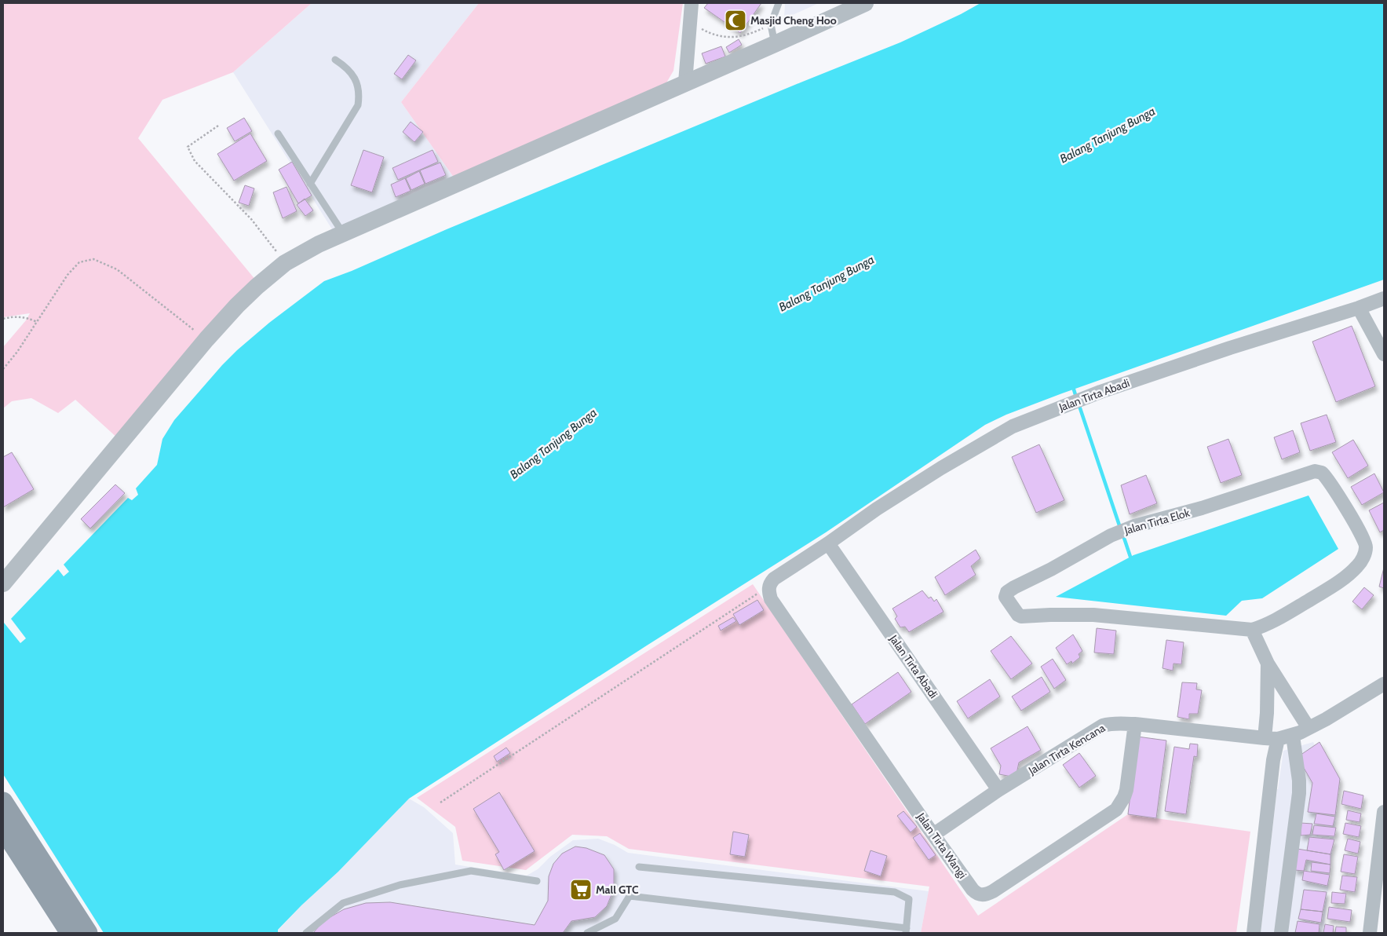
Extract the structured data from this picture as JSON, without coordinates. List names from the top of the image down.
{
  "streets": {
    "street": [
      "Jalan Tirta Abadi",
      "Jalan Tirta Elok",
      "Jalan Tirta Kencana",
      "Jalan Tirta Wangi"
    ]
  },
  "crossings": [
    ["Jalan Tirta Abadi", "Jalan Tirta Kencana"],
    ["Jalan Tirta Abadi", "Jalan Tirta Wangi"],
    ["Jalan Tirta Kencana", "Jalan Tirta Wangi"]
  ],
  "water": ["Balang Tanjung Bunga"],
  "places": {
    "mosque": ["Masjid Cheng Hoo"],
    "supermarket": ["Mall GTC"]
  }
}
